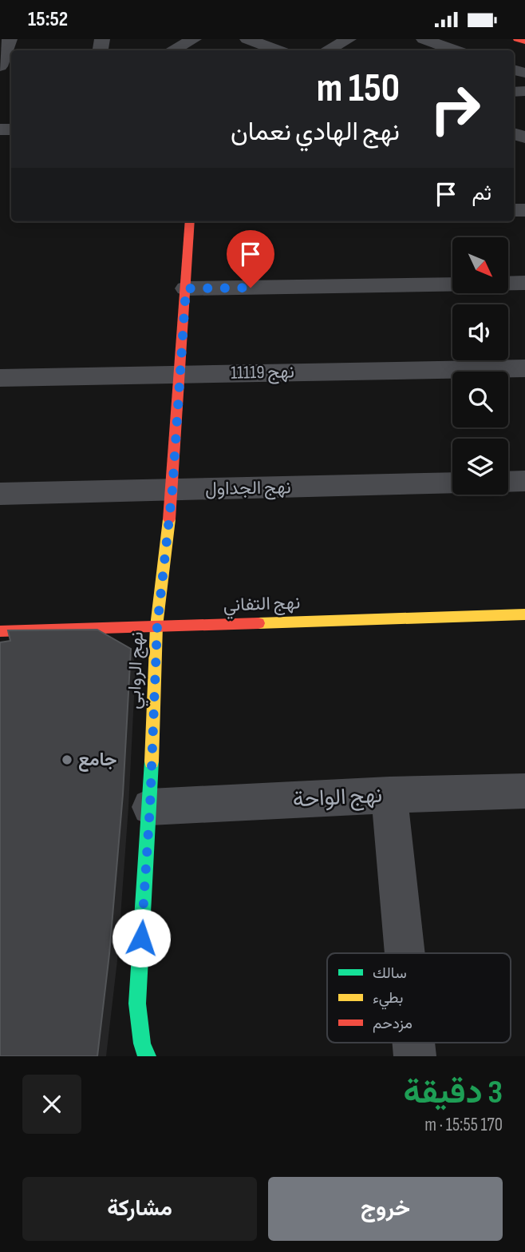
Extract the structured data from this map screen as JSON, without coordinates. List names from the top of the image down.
{
  "streets": {
    "main road": ["نهج التفاني", "نهج الروابي"],
    "street": ["نهج 11119", "نهج الجداول", "نهج الواحة"]
  },
  "crossings": [
    ["نهج 11119", "نهج الروابي"],
    ["نهج الجداول", "نهج الروابي"],
    ["نهج التفاني", "نهج الروابي"],
    ["نهج الروابي", "نهج الواحة"]
  ],
  "places": ["جامع"],
  "legend": ["سالك", "بطيء", "مزدحم"],
  "north": "bottom right",
  "page": {
    "status": "15:52",
    "turn": ["150 m", "نهج الهادي نعمان"],
    "then": "ثم",
    "heading": ["3 دقيقة", "170 m · 15:55"],
    "buttons": ["خروج", "مشاركة"]
  }
}
